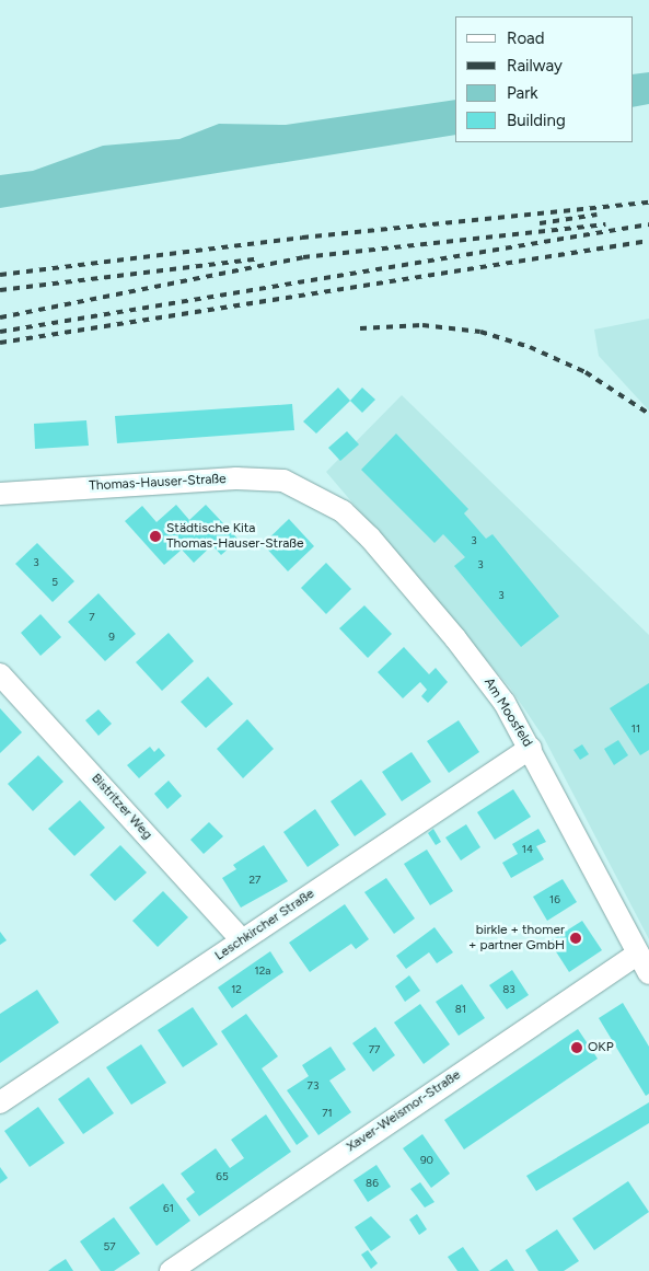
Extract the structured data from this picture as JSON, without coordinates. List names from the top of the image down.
{
  "streets": {
    "street": [
      "Thomas-Hauser-Straße",
      "Am Moosfeld",
      "Bistritzer Weg",
      "Leschkircher Straße",
      "Xaver-Weismor-Straße"
    ]
  },
  "crossings": [
    ["Thomas-Hauser-Straße", "Am Moosfeld"],
    ["Am Moosfeld", "Leschkircher Straße"],
    ["Am Moosfeld", "Xaver-Weismor-Straße"],
    ["Bistritzer Weg", "Leschkircher Straße"]
  ],
  "places": ["Städtische Kita Thomas-Hauser-Straße", "birkle + thomer + partner GmbH", "OKP"],
  "house_numbers": [
    "3",
    "3",
    "3",
    "5",
    "3",
    "7",
    "9",
    "11",
    "14",
    "27",
    "16",
    "12a",
    "12",
    "83",
    "81",
    "77",
    "73",
    "71",
    "90",
    "65",
    "86",
    "61",
    "57"
  ],
  "legend": [
    "Road",
    "Railway",
    "Park",
    "Building"
  ]
}
